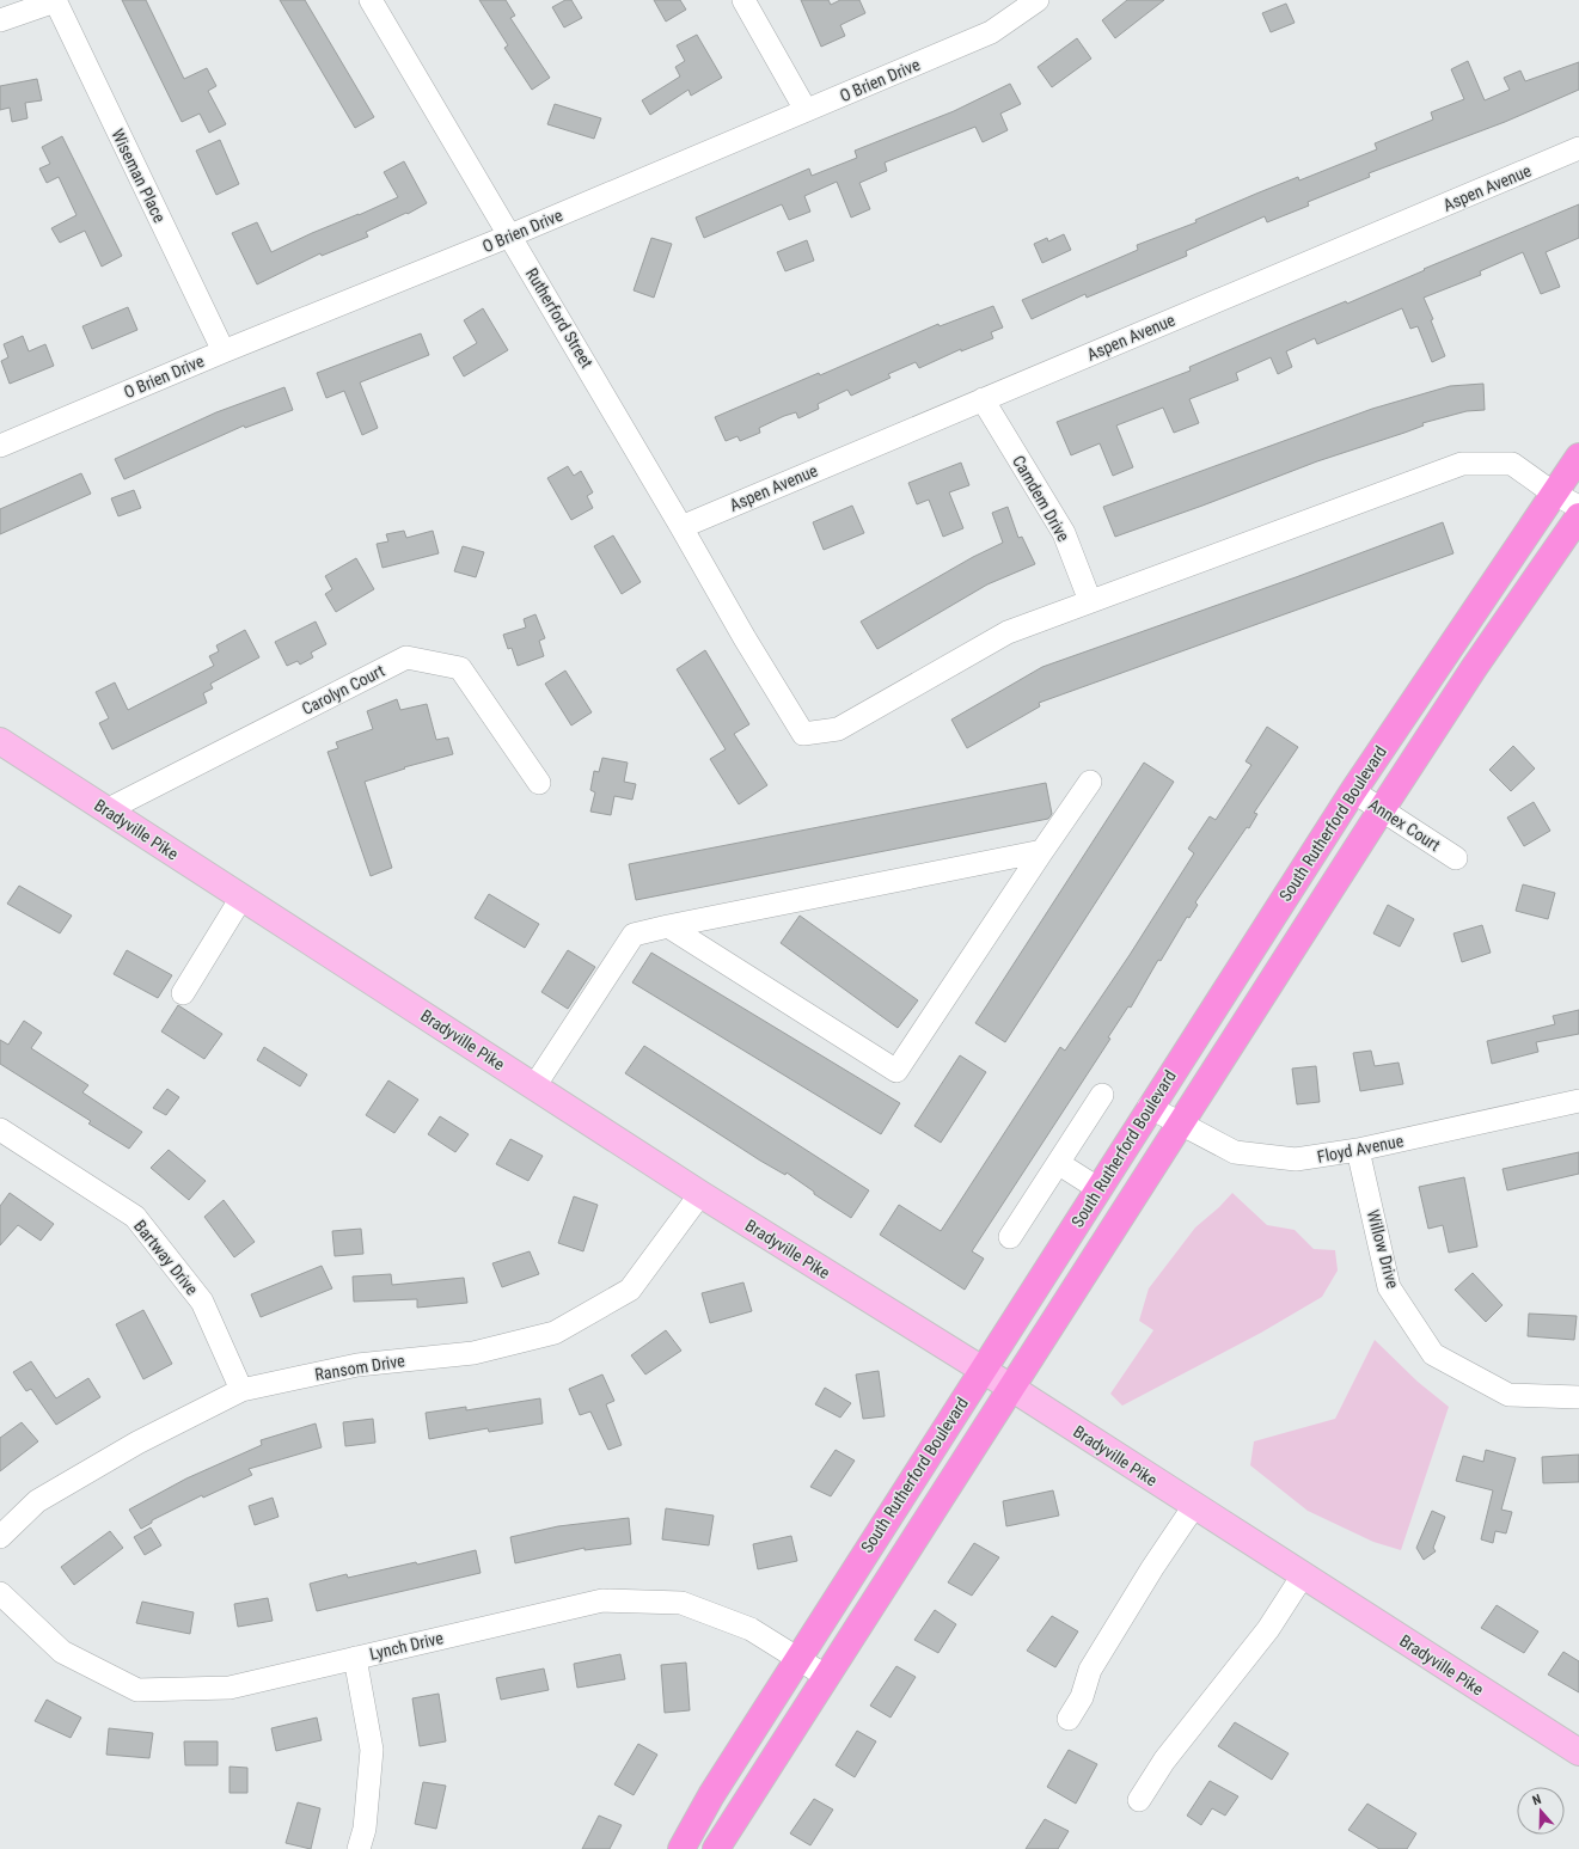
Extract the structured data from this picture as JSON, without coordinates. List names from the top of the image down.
{
  "streets": {
    "highway": ["South Rutherford Boulevard"],
    "main road": ["Bradyville Pike"],
    "street": [
      "O Brien Drive",
      "Wiseman Place",
      "Aspen Avenue",
      "Rutherford Street",
      "Camdem Drive",
      "Carolyn Court",
      "Annex Court",
      "Floyd Avenue",
      "Willow Drive",
      "Bartway Drive",
      "Ransom Drive",
      "Lynch Drive"
    ]
  },
  "crossings": [
    ["O Brien Drive", "Wiseman Place"],
    ["O Brien Drive", "Rutherford Street"],
    ["Aspen Avenue", "Rutherford Street"],
    ["Aspen Avenue", "Camdem Drive"],
    ["Rutherford Street", "Camdem Drive"],
    ["Carolyn Court", "Bradyville Pike"],
    ["South Rutherford Boulevard", "Annex Court"],
    ["South Rutherford Boulevard", "Bradyville Pike"],
    ["South Rutherford Boulevard", "Floyd Avenue"],
    ["South Rutherford Boulevard", "Lynch Drive"],
    ["Bradyville Pike", "Ransom Drive"],
    ["Floyd Avenue", "Willow Drive"],
    ["Bartway Drive", "Ransom Drive"]
  ],
  "north": "top"
}
